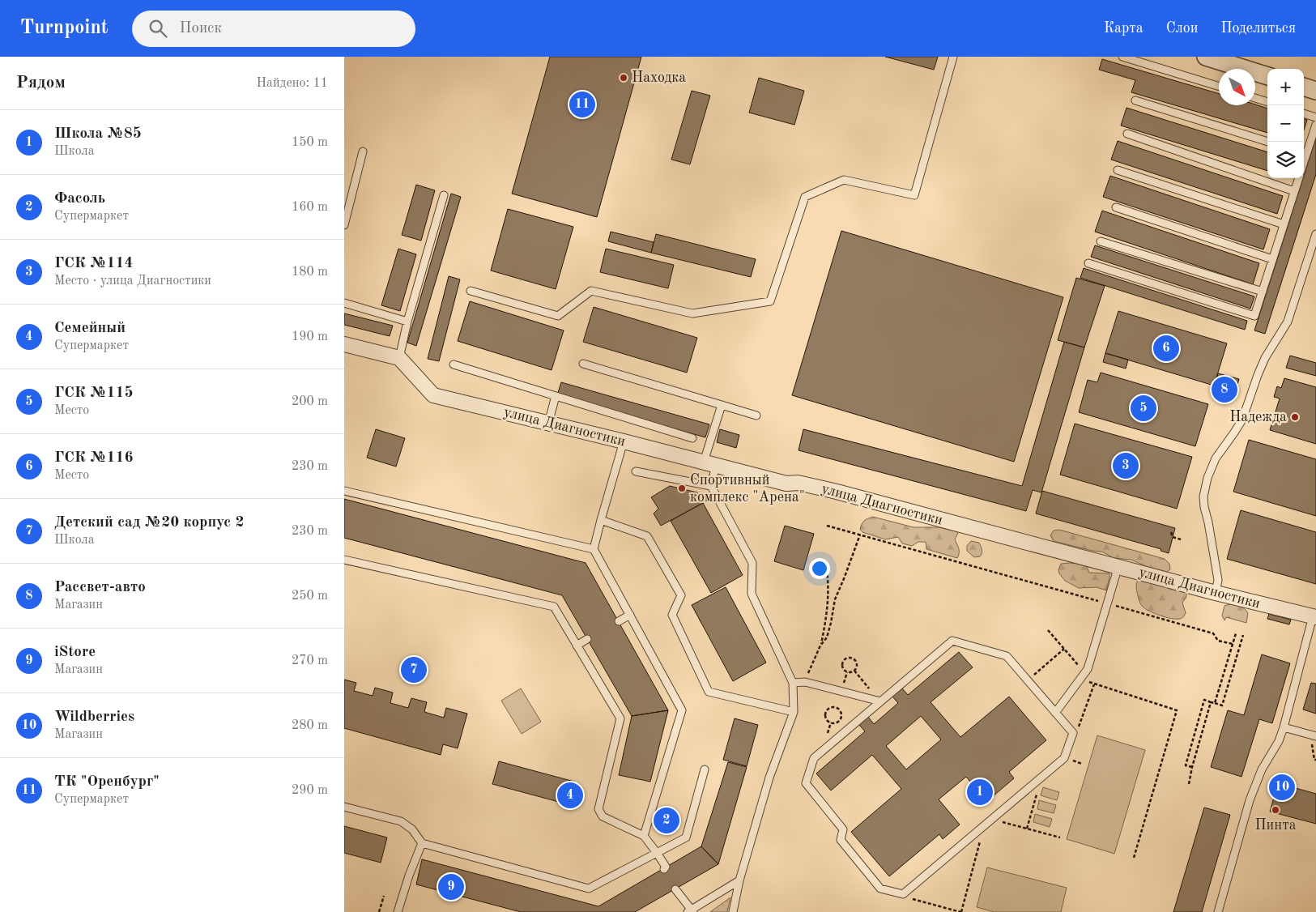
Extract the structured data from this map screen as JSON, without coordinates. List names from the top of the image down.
{
  "streets": {
    "street": ["улица Диагностики"]
  },
  "places": [
    "Находка",
    "Надежда",
    "Спортивный комплекс \"Арена\"",
    "Пинта"
  ],
  "north": "bottom right",
  "page": {
    "header": "Turnpoint",
    "search": "Поиск",
    "nav": ["Карта", "Слои", "Поделиться"],
    "heading": ["Рядом", "Найдено: 11"],
    "map_buttons": ["+", "−"],
    "pins": [
      "11",
      "6",
      "8",
      "5",
      "3",
      "7",
      "10",
      "1",
      "4",
      "2",
      "9"
    ],
    "list": [
      {
        "mark": "1",
        "name": "Школа №85",
        "note": "Школа",
        "value": "150 m"
      },
      {
        "mark": "2",
        "name": "Фасоль",
        "note": "Супермаркет",
        "value": "160 m"
      },
      {
        "mark": "3",
        "name": "ГСК №114",
        "note": "Место · улица Диагностики",
        "value": "180 m"
      },
      {
        "mark": "4",
        "name": "Семейный",
        "note": "Супермаркет",
        "value": "190 m"
      },
      {
        "mark": "5",
        "name": "ГСК №115",
        "note": "Место",
        "value": "200 m"
      },
      {
        "mark": "6",
        "name": "ГСК №116",
        "note": "Место",
        "value": "230 m"
      },
      {
        "mark": "7",
        "name": "Детский сад №20 корпус 2",
        "note": "Школа",
        "value": "230 m"
      },
      {
        "mark": "8",
        "name": "Рассвет-авто",
        "note": "Магазин",
        "value": "250 m"
      },
      {
        "mark": "9",
        "name": "iStore",
        "note": "Магазин",
        "value": "270 m"
      },
      {
        "mark": "10",
        "name": "Wildberries",
        "note": "Магазин",
        "value": "280 m"
      },
      {
        "mark": "11",
        "name": "ТК \"Оренбург\"",
        "note": "Супермаркет",
        "value": "290 m"
      }
    ]
  }
}
